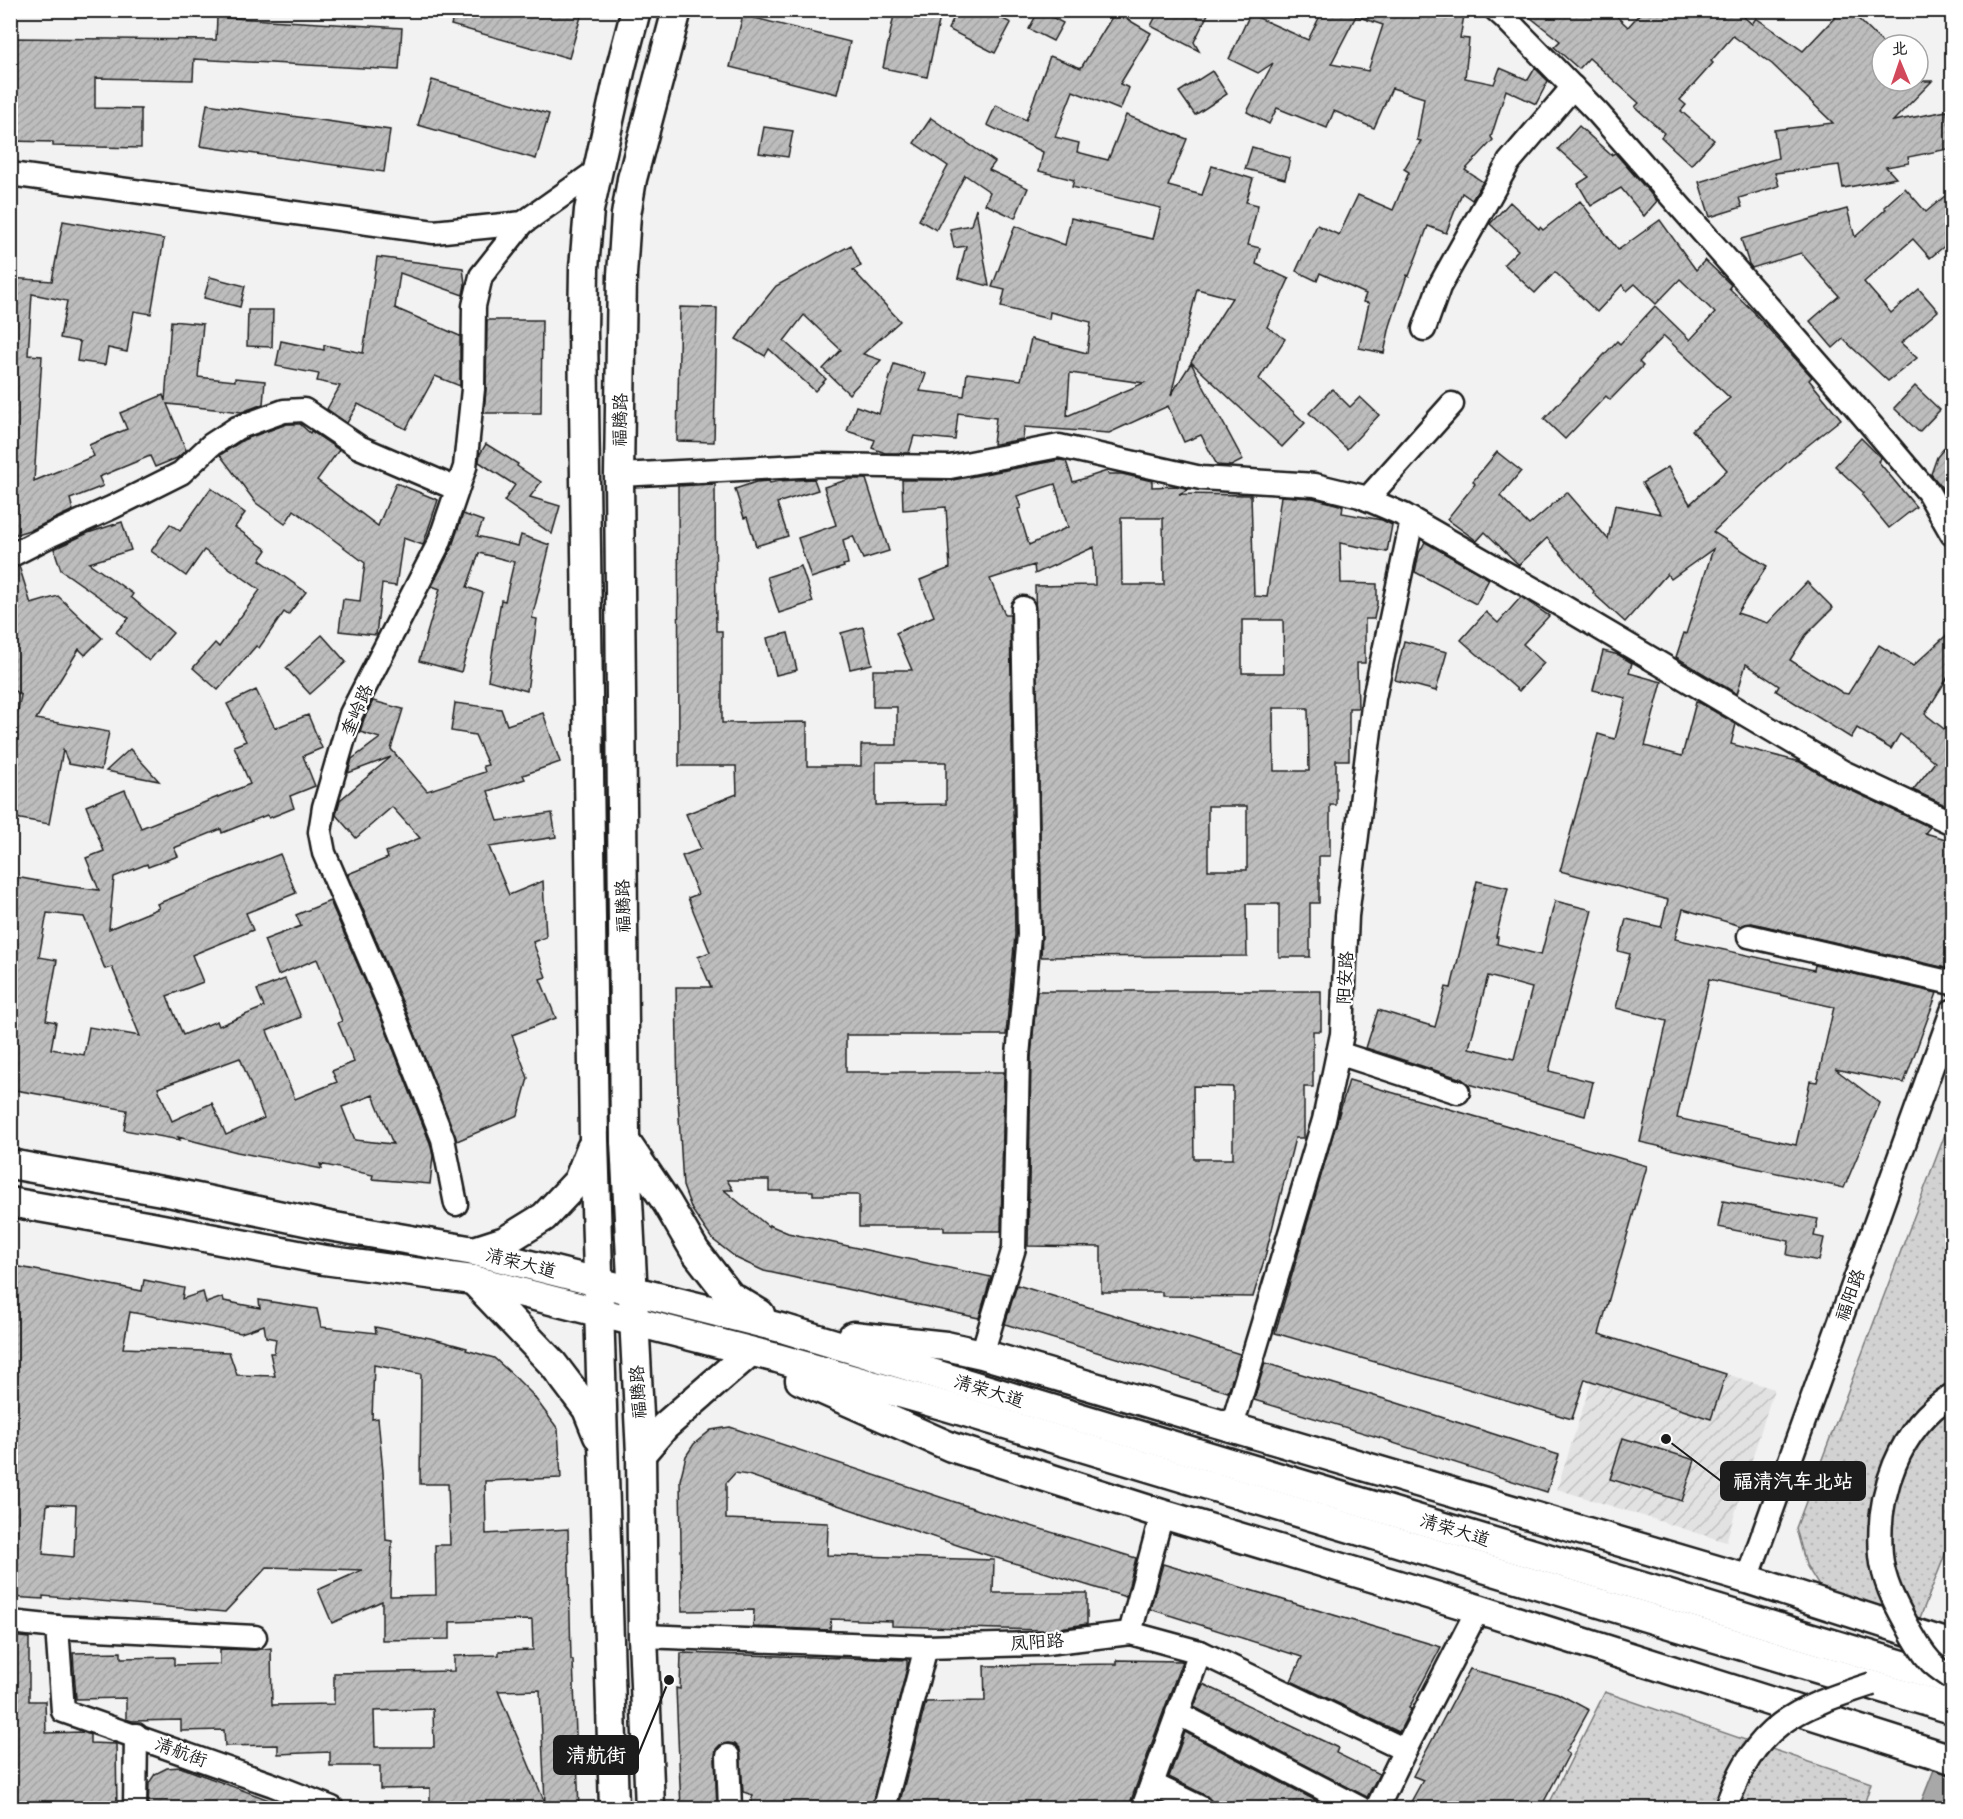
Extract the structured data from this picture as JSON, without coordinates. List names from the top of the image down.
{
  "streets": {
    "main road": ["福腾路", "清荣大道"],
    "street": [
      "奎岭路",
      "阳安路",
      "福阳路",
      "凤阳路",
      "清航街"
    ]
  },
  "crossings": [
    ["福腾路", "清荣大道"],
    ["福腾路", "凤阳路"]
  ],
  "places": ["福清汽车北站", "清航街"],
  "north": "top"
}
